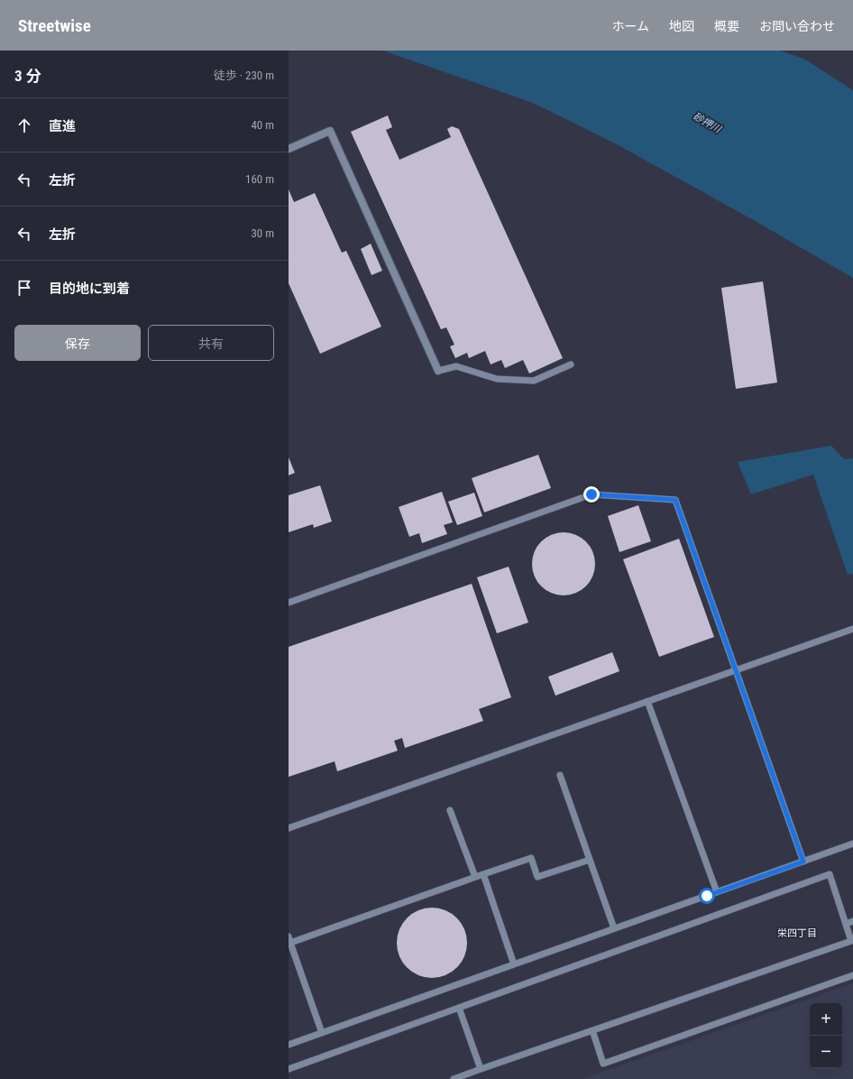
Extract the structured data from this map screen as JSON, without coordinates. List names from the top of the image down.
{
  "districts": ["栄四丁目"],
  "water": ["砂押川"],
  "page": {
    "header": "Streetwise",
    "nav": [
      "ホーム",
      "地図",
      "概要",
      "お問い合わせ"
    ],
    "heading": ["3 分", "徒歩 · 230 m"],
    "list": [
      ["直進", "40 m"],
      ["左折", "160 m"],
      ["左折", "30 m"],
      "目的地に到着"
    ],
    "buttons": ["保存", "共有"],
    "map_buttons": ["+", "−"]
  }
}
